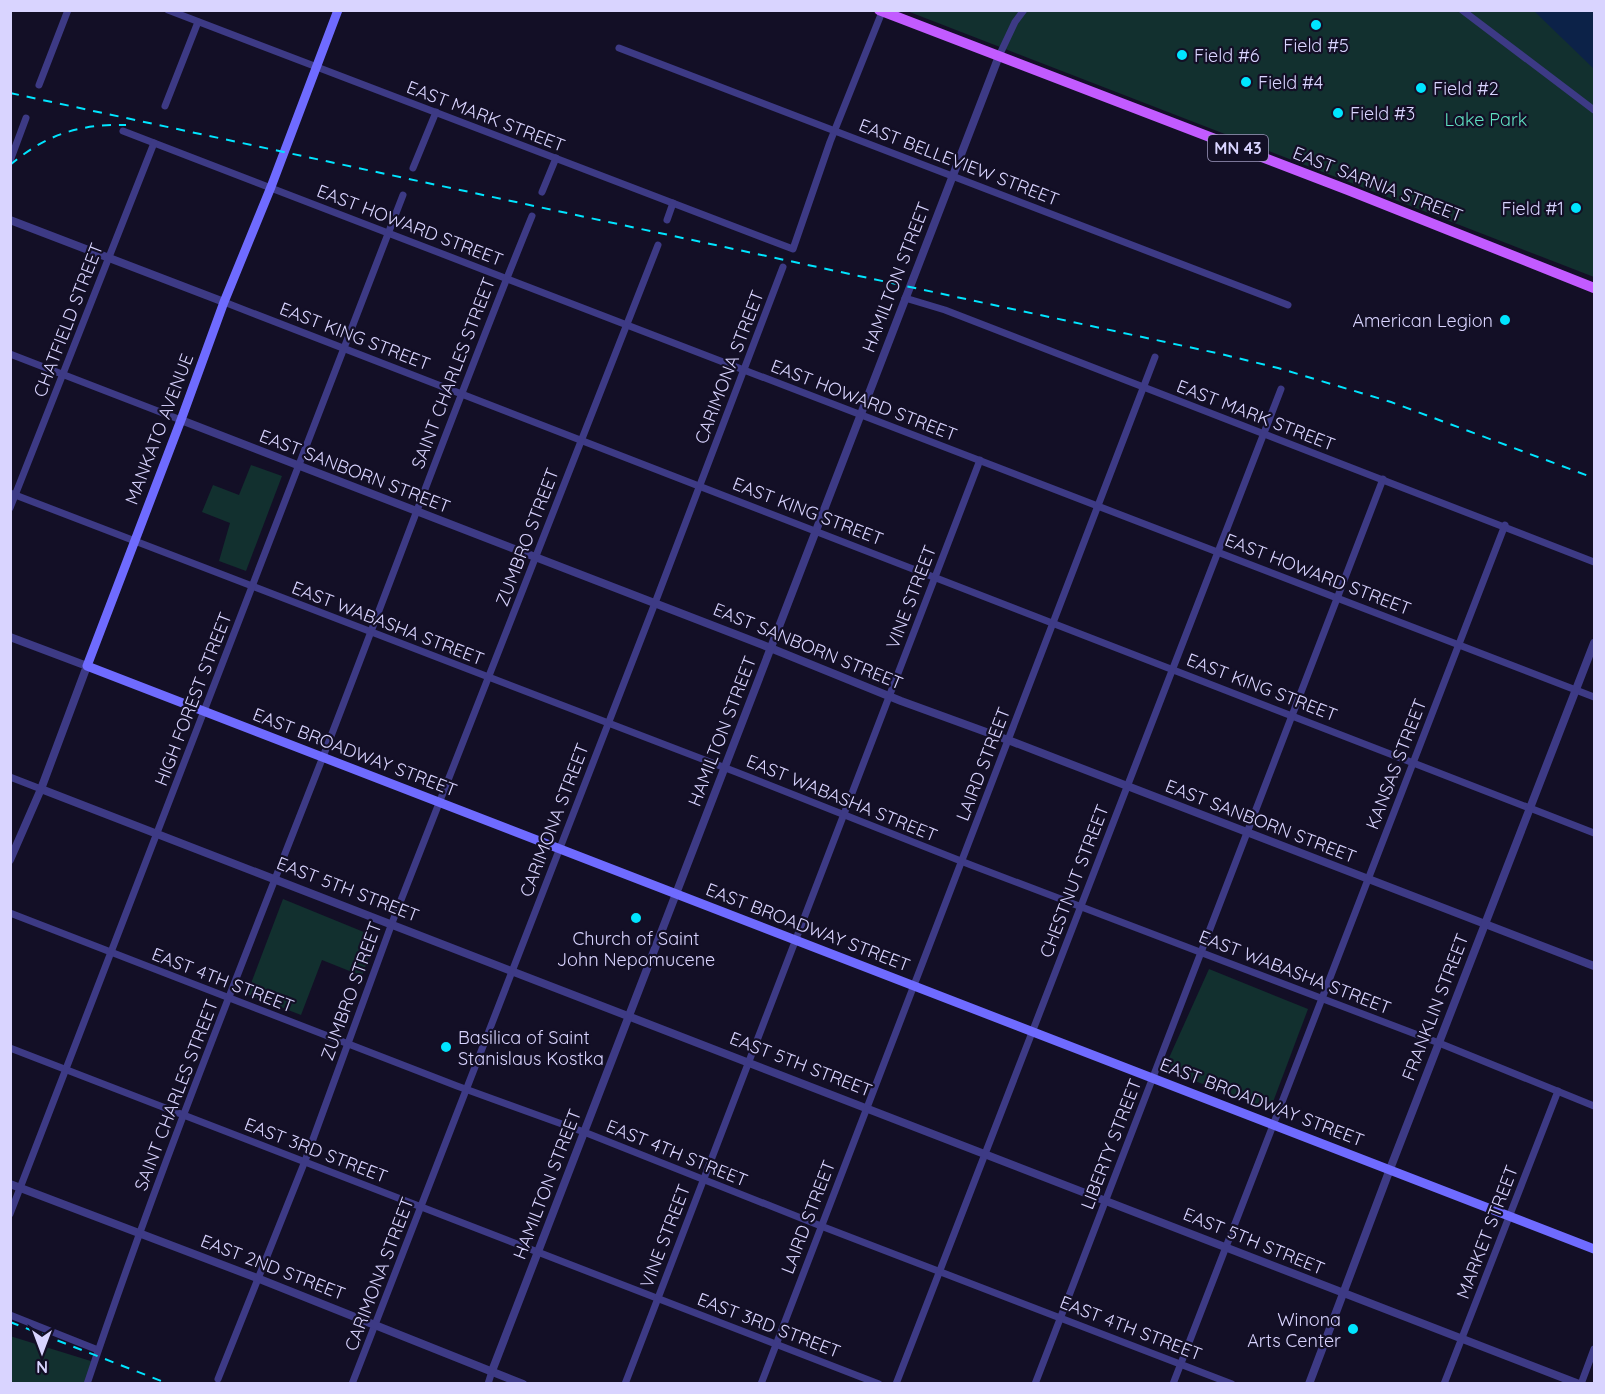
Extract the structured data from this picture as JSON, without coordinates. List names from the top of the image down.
{
  "streets": {
    "main road": [
      "MN 43",
      "EAST SARNIA STREET",
      "MANKATO AVENUE",
      "EAST BROADWAY STREET"
    ],
    "street": [
      "EAST MARK STREET",
      "EAST BELLEVIEW STREET",
      "EAST HOWARD STREET",
      "HAMILTON STREET",
      "CHATFIELD STREET",
      "EAST KING STREET",
      "CARIMONA STREET",
      "SAINT CHARLES STREET",
      "EAST SANBORN STREET",
      "ZUMBRO STREET",
      "VINE STREET",
      "EAST WABASHA STREET",
      "HIGH FOREST STREET",
      "LAIRD STREET",
      "KANSAS STREET",
      "CHESTNUT STREET",
      "EAST 5TH STREET",
      "EAST 4TH STREET",
      "FRANKLIN STREET",
      "LIBERTY STREET",
      "EAST 3RD STREET",
      "MARKET STREET",
      "EAST 2ND STREET"
    ]
  },
  "crossings": [
    ["EAST MARK STREET", "EAST BELLEVIEW STREET"],
    ["EAST MARK STREET", "HAMILTON STREET"],
    ["EAST MARK STREET", "MANKATO AVENUE"],
    ["EAST MARK STREET", "LAIRD STREET"],
    ["EAST MARK STREET", "KANSAS STREET"],
    ["EAST MARK STREET", "CHESTNUT STREET"],
    ["EAST MARK STREET", "LIBERTY STREET"],
    ["EAST BELLEVIEW STREET", "HAMILTON STREET"],
    ["EAST SARNIA STREET", "HAMILTON STREET"],
    ["EAST HOWARD STREET", "HAMILTON STREET"],
    ["EAST HOWARD STREET", "CHATFIELD STREET"],
    ["EAST HOWARD STREET", "CARIMONA STREET"],
    ["EAST HOWARD STREET", "SAINT CHARLES STREET"],
    ["EAST HOWARD STREET", "MANKATO AVENUE"],
    ["EAST HOWARD STREET", "ZUMBRO STREET"],
    ["EAST HOWARD STREET", "VINE STREET"],
    ["EAST HOWARD STREET", "HIGH FOREST STREET"],
    ["EAST HOWARD STREET", "LAIRD STREET"],
    ["EAST HOWARD STREET", "KANSAS STREET"],
    ["EAST HOWARD STREET", "CHESTNUT STREET"],
    ["EAST HOWARD STREET", "FRANKLIN STREET"],
    ["EAST HOWARD STREET", "LIBERTY STREET"],
    ["HAMILTON STREET", "EAST KING STREET"],
    ["HAMILTON STREET", "EAST SANBORN STREET"],
    ["HAMILTON STREET", "EAST WABASHA STREET"],
    ["HAMILTON STREET", "EAST BROADWAY STREET"],
    ["HAMILTON STREET", "EAST 5TH STREET"],
    ["HAMILTON STREET", "EAST 4TH STREET"],
    ["HAMILTON STREET", "EAST 3RD STREET"],
    ["HAMILTON STREET", "EAST 2ND STREET"],
    ["CHATFIELD STREET", "EAST KING STREET"],
    ["CHATFIELD STREET", "EAST SANBORN STREET"],
    ["CHATFIELD STREET", "EAST WABASHA STREET"],
    ["EAST KING STREET", "CARIMONA STREET"],
    ["EAST KING STREET", "SAINT CHARLES STREET"],
    ["EAST KING STREET", "MANKATO AVENUE"],
    ["EAST KING STREET", "ZUMBRO STREET"],
    ["EAST KING STREET", "VINE STREET"],
    ["EAST KING STREET", "HIGH FOREST STREET"],
    ["EAST KING STREET", "LAIRD STREET"],
    ["EAST KING STREET", "KANSAS STREET"],
    ["EAST KING STREET", "CHESTNUT STREET"],
    ["EAST KING STREET", "FRANKLIN STREET"],
    ["EAST KING STREET", "LIBERTY STREET"],
    ["CARIMONA STREET", "EAST SANBORN STREET"],
    ["CARIMONA STREET", "EAST WABASHA STREET"],
    ["CARIMONA STREET", "EAST BROADWAY STREET"],
    ["CARIMONA STREET", "EAST 5TH STREET"],
    ["CARIMONA STREET", "EAST 4TH STREET"],
    ["CARIMONA STREET", "EAST 3RD STREET"],
    ["CARIMONA STREET", "EAST 2ND STREET"],
    ["SAINT CHARLES STREET", "EAST SANBORN STREET"],
    ["SAINT CHARLES STREET", "EAST WABASHA STREET"],
    ["SAINT CHARLES STREET", "EAST BROADWAY STREET"],
    ["SAINT CHARLES STREET", "EAST 5TH STREET"],
    ["SAINT CHARLES STREET", "EAST 4TH STREET"],
    ["SAINT CHARLES STREET", "EAST 3RD STREET"],
    ["SAINT CHARLES STREET", "EAST 2ND STREET"],
    ["MANKATO AVENUE", "EAST SANBORN STREET"],
    ["MANKATO AVENUE", "EAST WABASHA STREET"],
    ["MANKATO AVENUE", "EAST BROADWAY STREET"],
    ["MANKATO AVENUE", "EAST 5TH STREET"],
    ["EAST SANBORN STREET", "ZUMBRO STREET"],
    ["EAST SANBORN STREET", "VINE STREET"],
    ["EAST SANBORN STREET", "HIGH FOREST STREET"],
    ["EAST SANBORN STREET", "LAIRD STREET"],
    ["EAST SANBORN STREET", "KANSAS STREET"],
    ["EAST SANBORN STREET", "CHESTNUT STREET"],
    ["EAST SANBORN STREET", "FRANKLIN STREET"],
    ["EAST SANBORN STREET", "LIBERTY STREET"],
    ["ZUMBRO STREET", "EAST WABASHA STREET"],
    ["ZUMBRO STREET", "EAST BROADWAY STREET"],
    ["ZUMBRO STREET", "EAST 5TH STREET"],
    ["ZUMBRO STREET", "EAST 4TH STREET"],
    ["ZUMBRO STREET", "EAST 3RD STREET"],
    ["ZUMBRO STREET", "EAST 2ND STREET"],
    ["VINE STREET", "EAST WABASHA STREET"],
    ["VINE STREET", "EAST BROADWAY STREET"],
    ["VINE STREET", "EAST 5TH STREET"],
    ["VINE STREET", "EAST 4TH STREET"],
    ["VINE STREET", "EAST 3RD STREET"],
    ["EAST WABASHA STREET", "HIGH FOREST STREET"],
    ["EAST WABASHA STREET", "LAIRD STREET"],
    ["EAST WABASHA STREET", "KANSAS STREET"],
    ["EAST WABASHA STREET", "CHESTNUT STREET"],
    ["EAST WABASHA STREET", "FRANKLIN STREET"],
    ["EAST WABASHA STREET", "LIBERTY STREET"],
    ["EAST WABASHA STREET", "MARKET STREET"],
    ["HIGH FOREST STREET", "EAST BROADWAY STREET"],
    ["HIGH FOREST STREET", "EAST 5TH STREET"],
    ["HIGH FOREST STREET", "EAST 4TH STREET"],
    ["HIGH FOREST STREET", "EAST 3RD STREET"],
    ["HIGH FOREST STREET", "EAST 2ND STREET"],
    ["EAST BROADWAY STREET", "LAIRD STREET"],
    ["EAST BROADWAY STREET", "KANSAS STREET"],
    ["EAST BROADWAY STREET", "CHESTNUT STREET"],
    ["EAST BROADWAY STREET", "FRANKLIN STREET"],
    ["EAST BROADWAY STREET", "LIBERTY STREET"],
    ["EAST BROADWAY STREET", "MARKET STREET"],
    ["LAIRD STREET", "EAST 5TH STREET"],
    ["LAIRD STREET", "EAST 4TH STREET"],
    ["LAIRD STREET", "EAST 3RD STREET"],
    ["KANSAS STREET", "EAST 5TH STREET"],
    ["KANSAS STREET", "EAST 4TH STREET"],
    ["CHESTNUT STREET", "EAST 5TH STREET"],
    ["CHESTNUT STREET", "EAST 4TH STREET"],
    ["EAST 5TH STREET", "FRANKLIN STREET"],
    ["EAST 5TH STREET", "LIBERTY STREET"],
    ["EAST 5TH STREET", "MARKET STREET"],
    ["EAST 4TH STREET", "LIBERTY STREET"]
  ],
  "parks": ["Lake Park"],
  "places": [
    "Field #5",
    "Field #6",
    "Field #4",
    "Field #2",
    "Field #3",
    "Field #1",
    "American Legion",
    "Church of Saint John Nepomucene",
    "Basilica of Saint Stanislaus Kostka",
    "Winona Arts Center"
  ],
  "north": "bottom"
}
